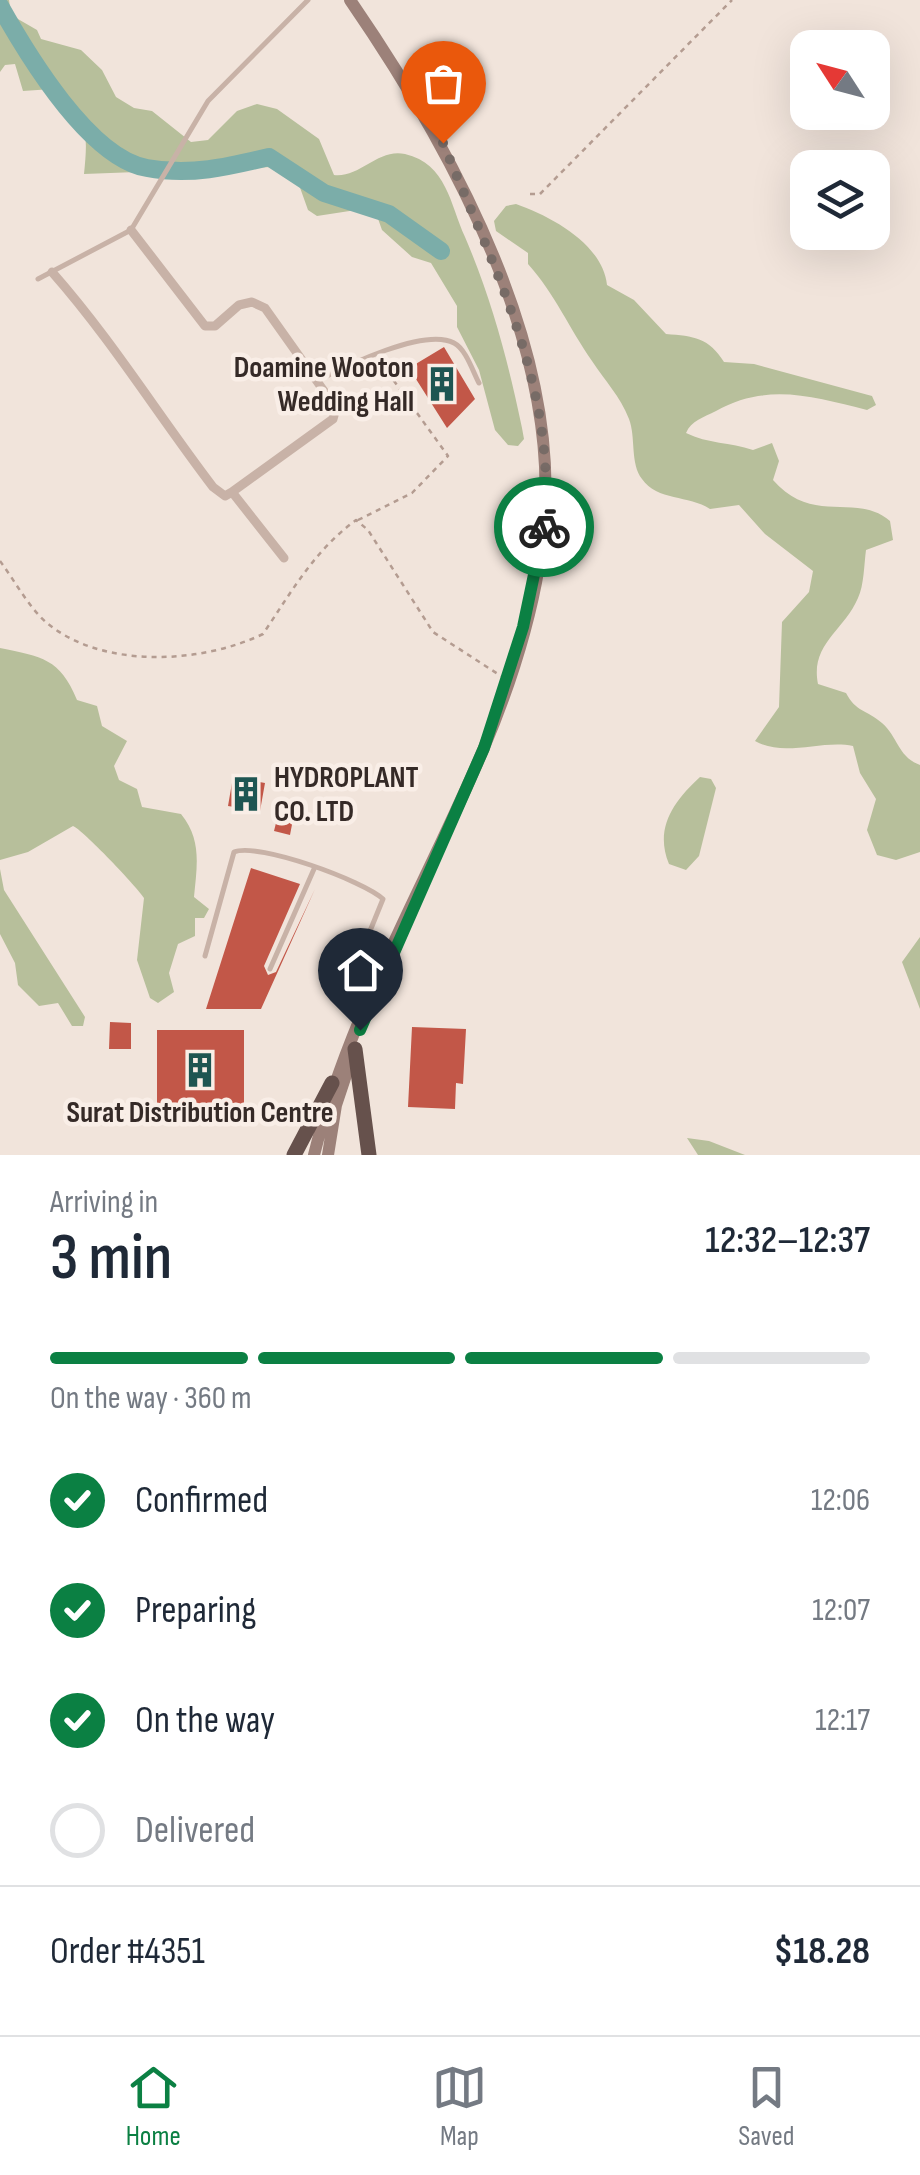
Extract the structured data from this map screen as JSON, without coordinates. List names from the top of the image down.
{
  "places": {
    "building": ["Doamine Wooton Wedding Hall", "HYDROPLANT CO. LTD", "Surat Distribution Centre"]
  },
  "north": "top left",
  "page": {
    "heading": ["3 min", "Arriving in", "12:32–12:37"],
    "panel": ["Order #4351", "$18.28"],
    "bar": "On the way · 360 m",
    "list": [
      ["Confirmed", "12:06"],
      ["Preparing", "12:07"],
      ["On the way", "12:17"],
      "Delivered"
    ],
    "tabs": ["Home", "Map", "Saved"]
  }
}
